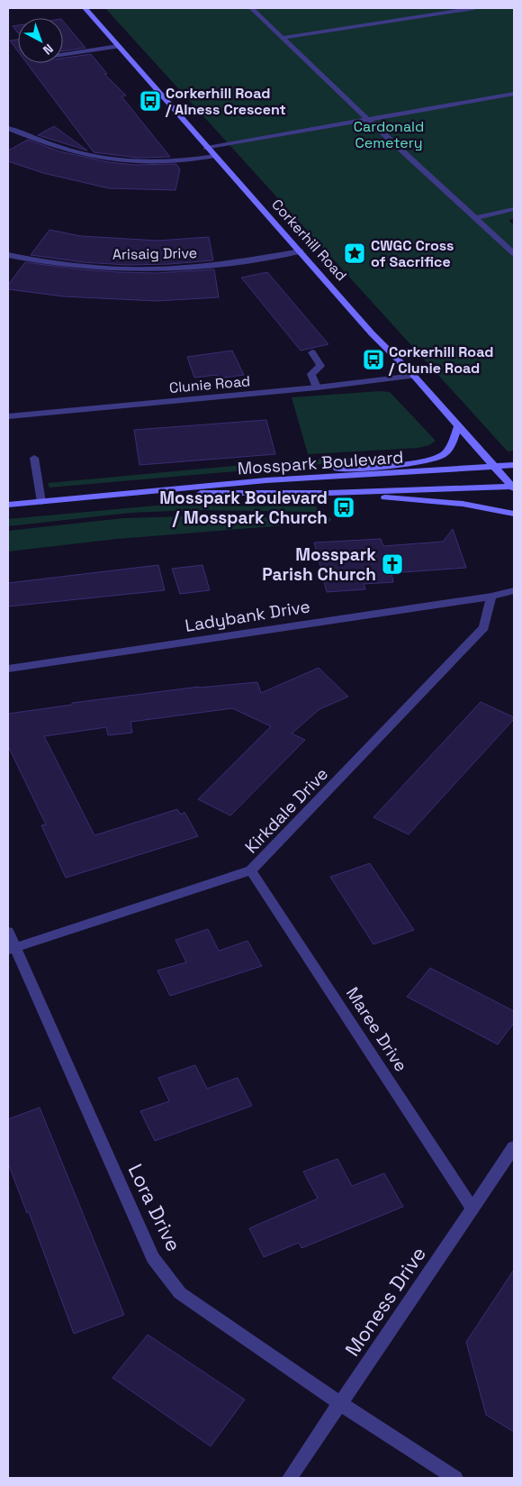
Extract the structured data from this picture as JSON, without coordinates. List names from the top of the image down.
{
  "streets": {
    "street": [
      "Corkerhill Road",
      "Arisaig Drive",
      "Clunie Road",
      "Mosspark Boulevard",
      "Ladybank Drive",
      "Kirkdale Drive",
      "Maree Drive",
      "Lora Drive",
      "Moness Drive"
    ]
  },
  "crossings": [
    ["Corkerhill Road", "Arisaig Drive"],
    ["Corkerhill Road", "Clunie Road"],
    ["Corkerhill Road", "Mosspark Boulevard"],
    ["Ladybank Drive", "Kirkdale Drive"],
    ["Kirkdale Drive", "Maree Drive"],
    ["Kirkdale Drive", "Lora Drive"],
    ["Maree Drive", "Moness Drive"],
    ["Lora Drive", "Moness Drive"]
  ],
  "parks": ["Cardonald Cemetery"],
  "places": {
    "bus stop": ["Corkerhill Road / Alness Crescent", "Corkerhill Road / Clunie Road", "Mosspark Boulevard / Mosspark Church"],
    "place": ["CWGC Cross of Sacrifice"],
    "church": ["Mosspark Parish Church"]
  },
  "north": "bottom right"
}
